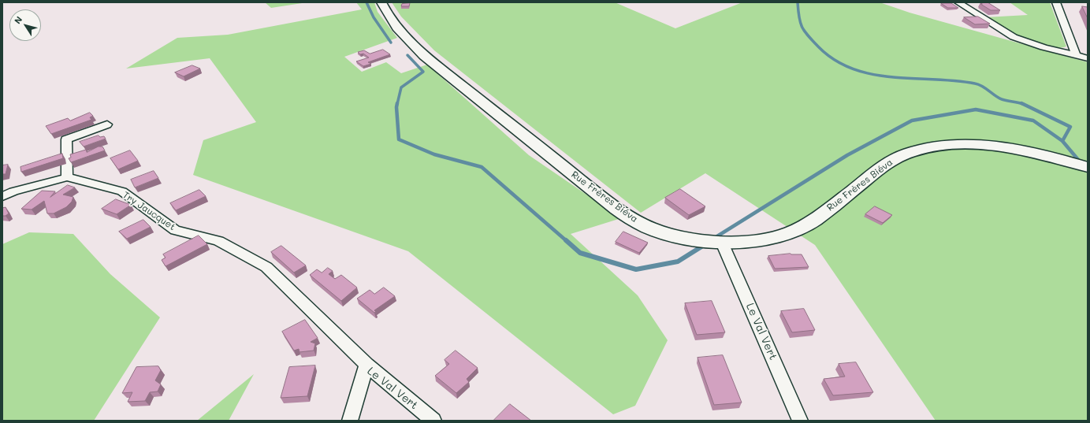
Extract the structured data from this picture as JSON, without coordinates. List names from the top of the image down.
{
  "streets": {
    "street": ["Rue Frères Biéva", "Try Jaucquet", "Le Val Vert"]
  },
  "crossings": [
    ["Rue Frères Biéva", "Le Val Vert"],
    ["Try Jaucquet", "Le Val Vert"]
  ],
  "north": "top left"
}
